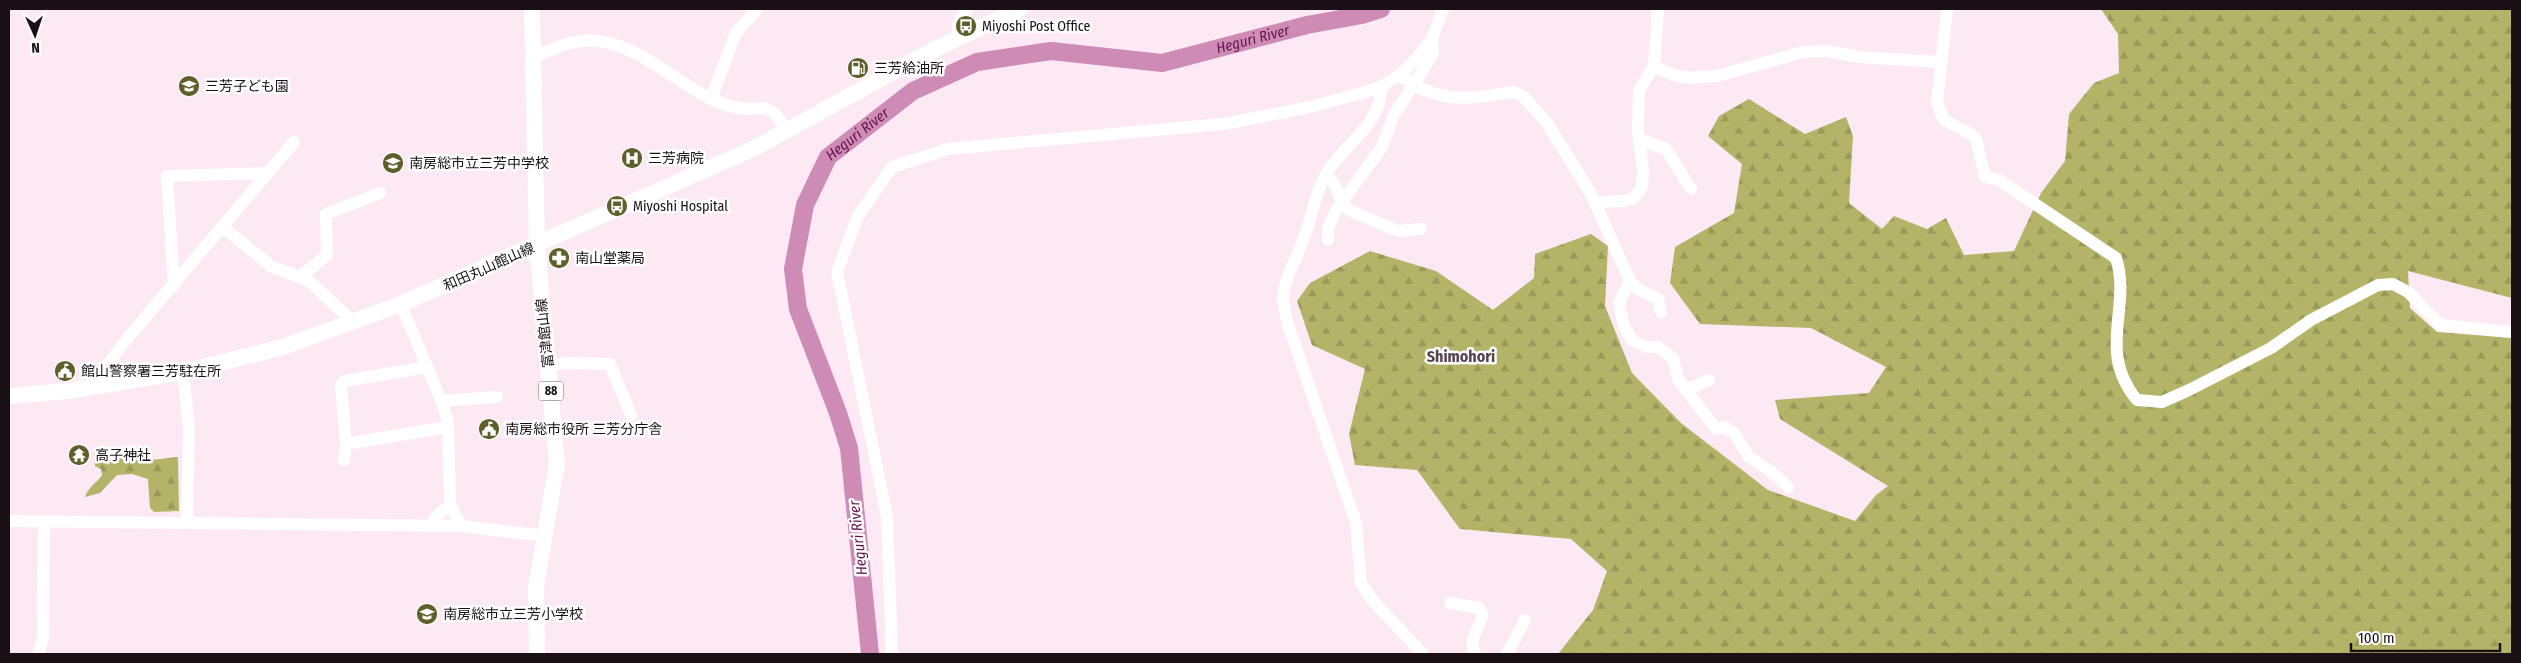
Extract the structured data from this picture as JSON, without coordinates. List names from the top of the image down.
{
  "streets": {
    "main road": ["和田丸山館山線", "富津館山線", "88"]
  },
  "crossings": [
    ["和田丸山館山線", "富津館山線"]
  ],
  "districts": ["Shimohori"],
  "water": ["Heguri River"],
  "places": {
    "bus stop": ["Miyoshi Post Office", "Miyoshi Hospital"],
    "fuel station": ["三芳給油所"],
    "school or university": ["三芳子ども園", "南房総市立三芳中学校", "南房総市立三芳小学校"],
    "hospital": ["三芳病院"],
    "pharmacy": ["南山堂薬局"],
    "public building": ["館山警察署三芳駐在所", "南房総市役所 三芳分庁舎"],
    "temple": ["高子神社"]
  },
  "scale_bar": "100 m",
  "north": "bottom"
}
